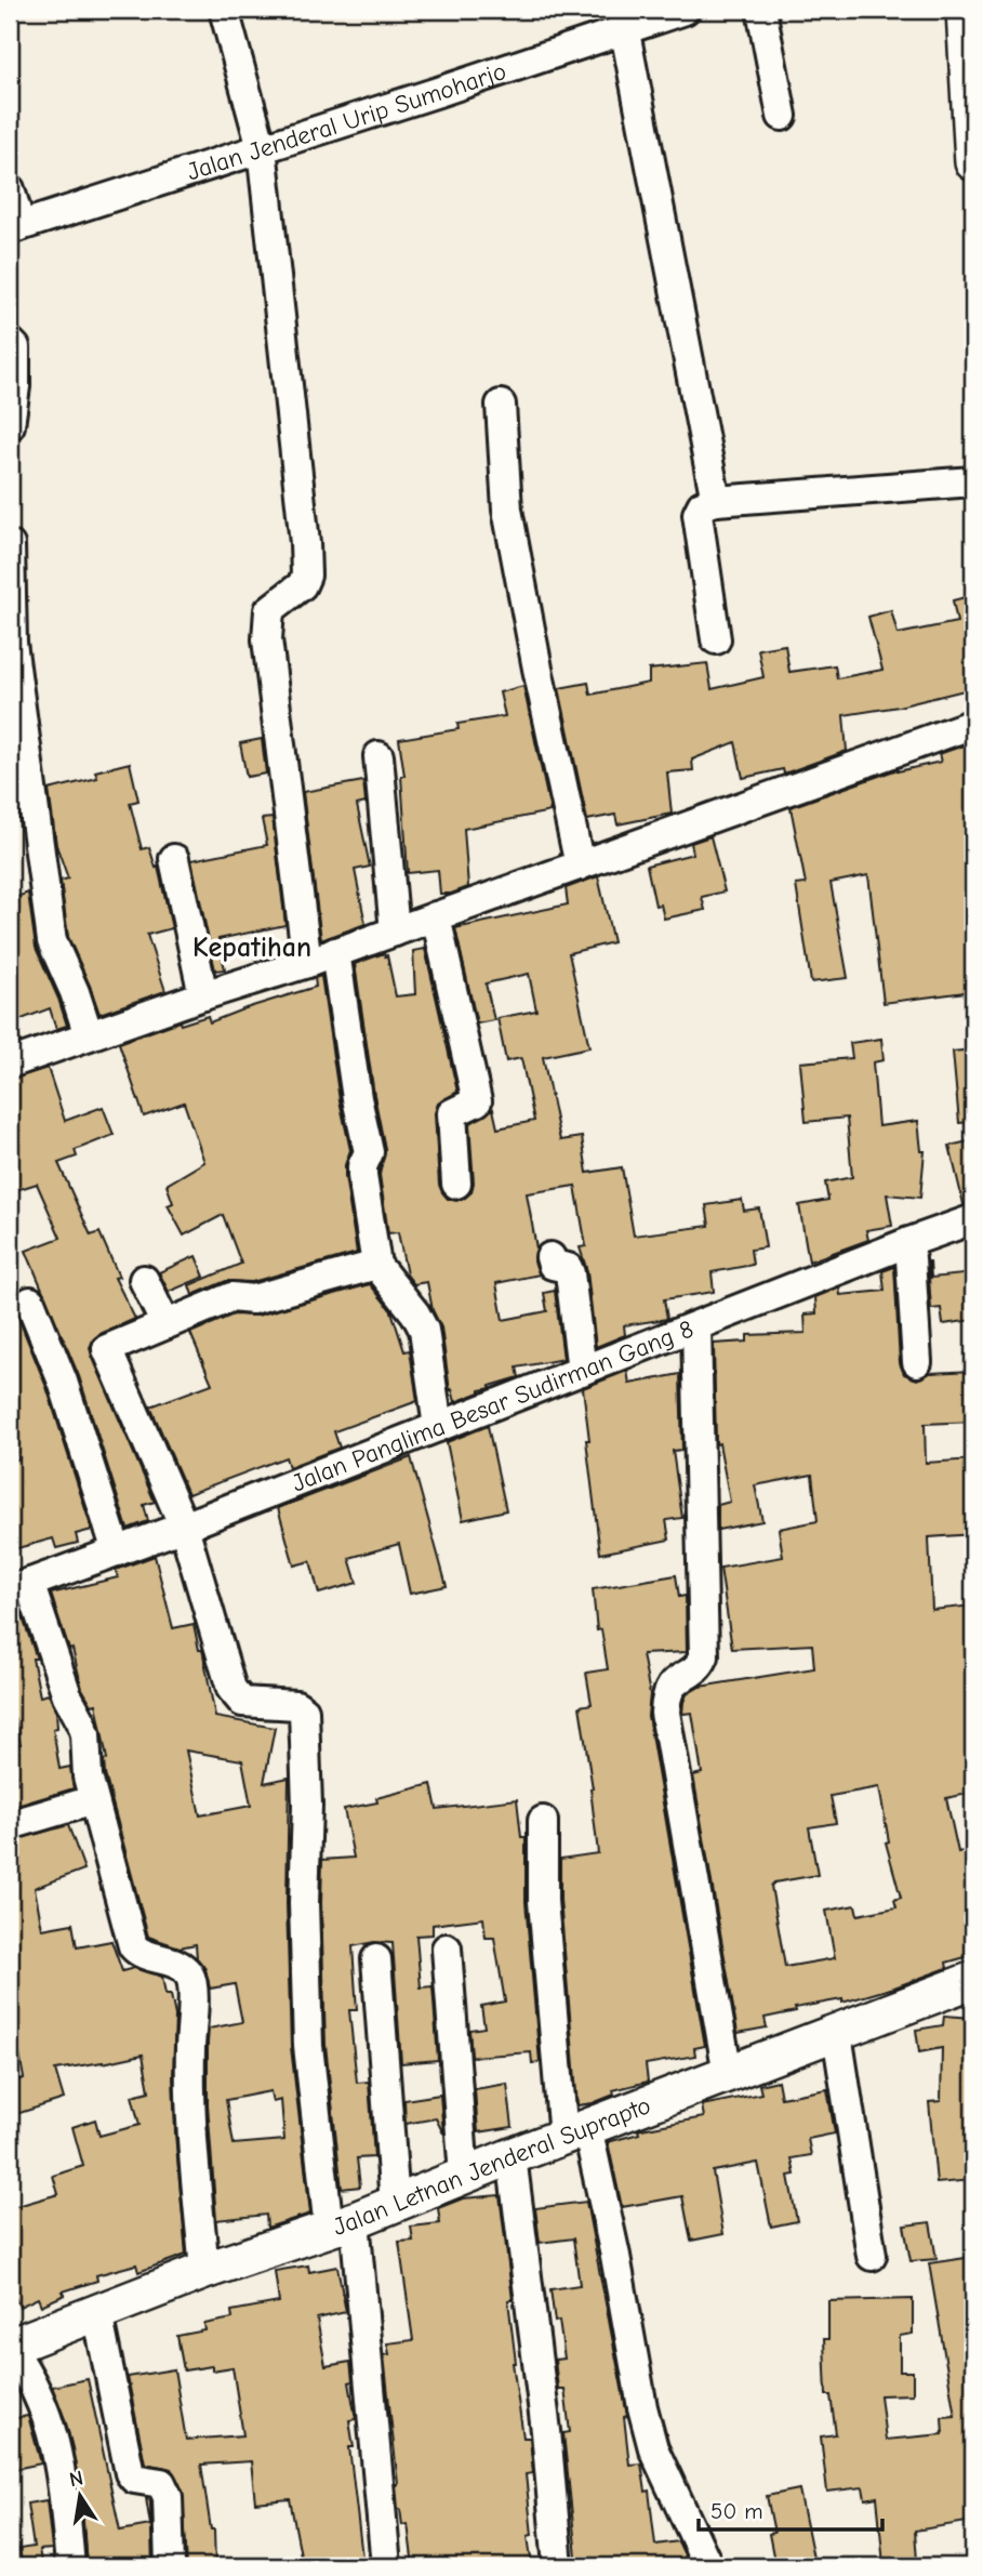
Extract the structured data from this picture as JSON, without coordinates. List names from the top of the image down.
{
  "streets": {
    "main road": ["Jalan Letnan Jenderal Suprapto"],
    "street": ["Jalan Jenderal Urip Sumoharjo", "Jalan Panglima Besar Sudirman Gang 8"]
  },
  "districts": ["Kepatihan"],
  "scale_bar": "50 m",
  "north": "top"
}
